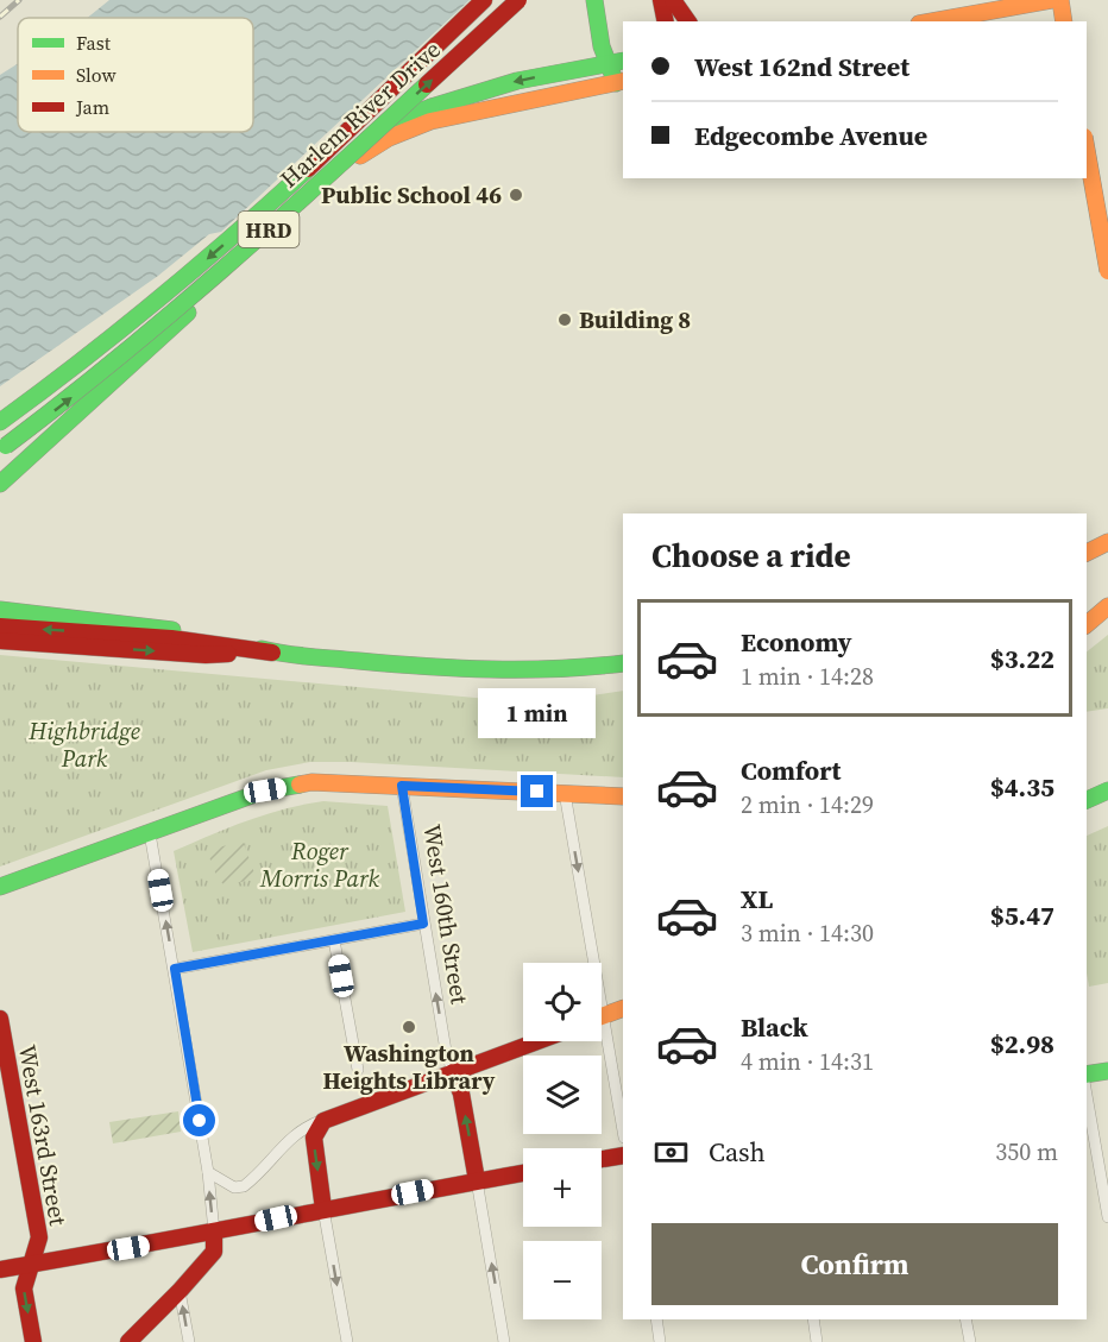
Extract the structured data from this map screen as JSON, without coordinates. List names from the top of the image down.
{
  "streets": {
    "main road": [
      "Harlem River Drive",
      "HRD",
      "West 160th Street",
      "West 163rd Street"
    ]
  },
  "parks": ["Highbridge Park", "Roger Morris Park"],
  "places": ["Public School 46", "Building 8", "Washington Heights Library"],
  "legend": ["Fast", "Slow", "Jam"],
  "page": {
    "banner": ["West 162nd Street", "Edgecombe Avenue"],
    "heading": "Choose a ride",
    "list": [
      {
        "name": "Economy",
        "note": "1 min · 14:28",
        "value": "$3.22"
      },
      {
        "name": "Comfort",
        "note": "2 min · 14:29",
        "value": "$4.35"
      },
      {
        "name": "XL",
        "note": "3 min · 14:30",
        "value": "$5.47"
      },
      {
        "name": "Black",
        "note": "4 min · 14:31",
        "value": "$2.98"
      }
    ],
    "bubble": "1 min",
    "map_buttons": ["+", "−"],
    "pay": ["Cash", "350 m"],
    "buttons": "Confirm"
  }
}
